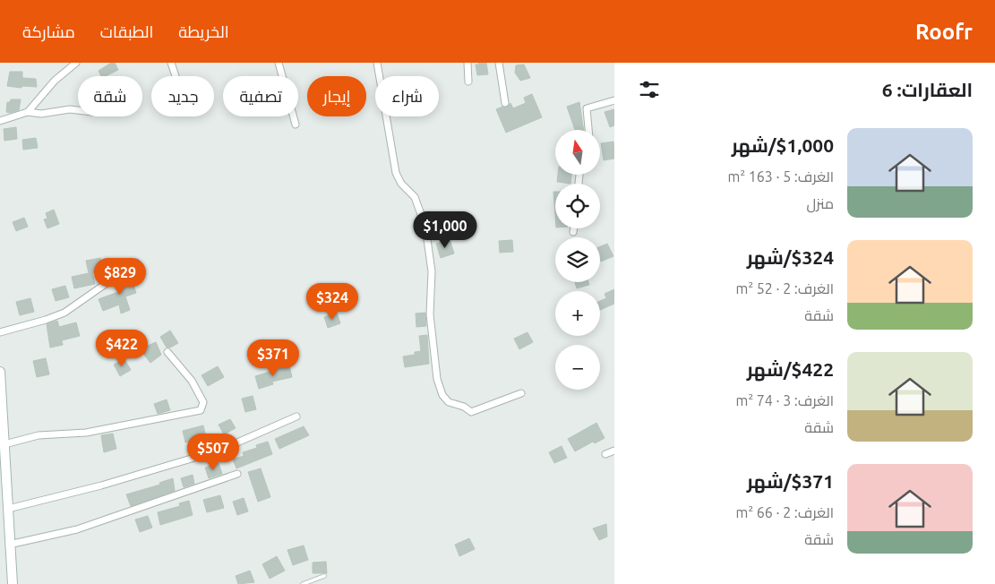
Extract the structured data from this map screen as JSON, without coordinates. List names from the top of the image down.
{
  "north": "top",
  "page": {
    "header": "Roofr",
    "nav": ["الخريطة", "الطبقات", "مشاركة"],
    "heading": "العقارات: 6",
    "chip": [
      "شراء",
      "إيجار",
      "تصفية",
      "جديد",
      "شقة"
    ],
    "list": [
      {
        "name": "$1,000/شهر",
        "note": "الغرف: 5 · 163 m² · منزل"
      },
      {
        "name": "$324/شهر",
        "note": "الغرف: 2 · 52 m² · شقة"
      },
      {
        "name": "$422/شهر",
        "note": "الغرف: 3 · 74 m² · شقة"
      },
      {
        "name": "$371/شهر",
        "note": "الغرف: 2 · 66 m² · شقة"
      }
    ],
    "map_buttons": ["+", "−"],
    "price": [
      "$1,000",
      "$829",
      "$324",
      "$422",
      "$371",
      "$507"
    ]
  }
}
